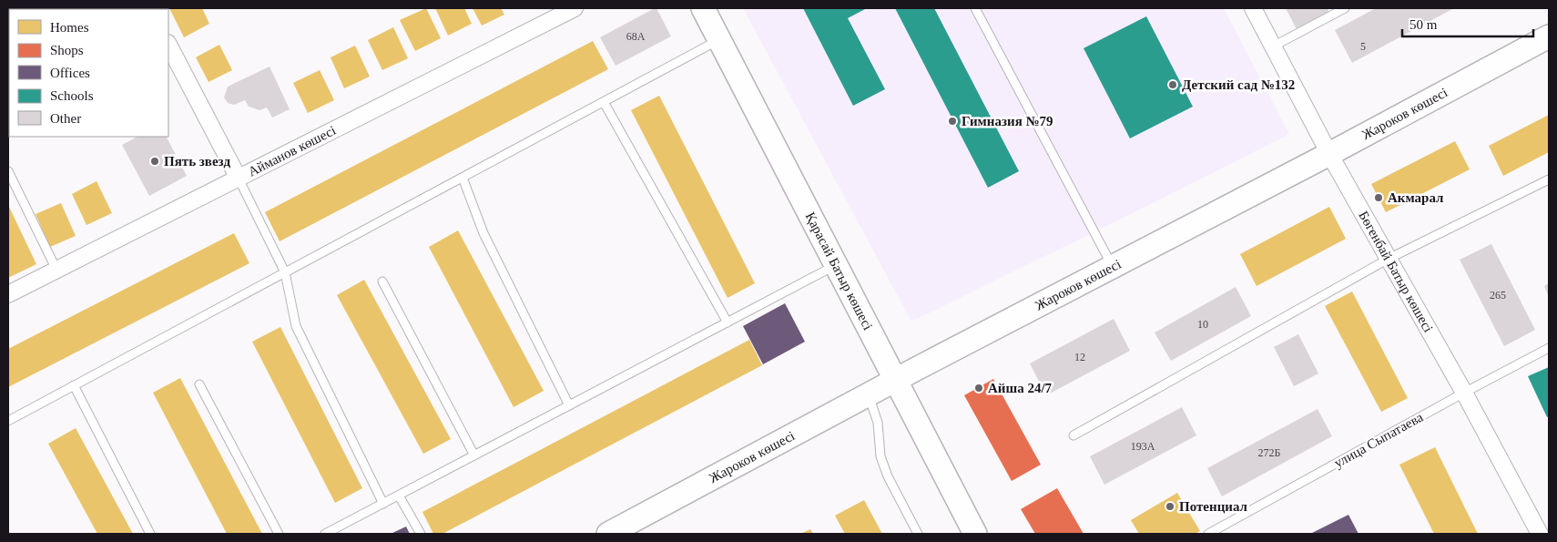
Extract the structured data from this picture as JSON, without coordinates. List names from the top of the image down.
{
  "streets": {
    "street": [
      "Жароков көшесі",
      "Айманов көшесі",
      "Қарасай Батыр көшесі",
      "Бөгенбай Батыр көшесі"
    ],
    "lane": ["улица Сыпатаева"]
  },
  "crossings": [
    ["Жароков көшесі", "Қарасай Батыр көшесі"],
    ["Жароков көшесі", "Бөгенбай Батыр көшесі"],
    ["Бөгенбай Батыр көшесі", "улица Сыпатаева"]
  ],
  "places": [
    "Детский сад №132",
    "Гимназия №79",
    "Пять звезд",
    "Акмарал",
    "Айша 24/7",
    "Потенциал"
  ],
  "house_numbers": [
    "68А",
    "5",
    "265",
    "10",
    "12",
    "193А",
    "272Б"
  ],
  "legend": [
    "Homes",
    "Shops",
    "Offices",
    "Schools",
    "Other"
  ],
  "scale_bar": "50 m"
}
